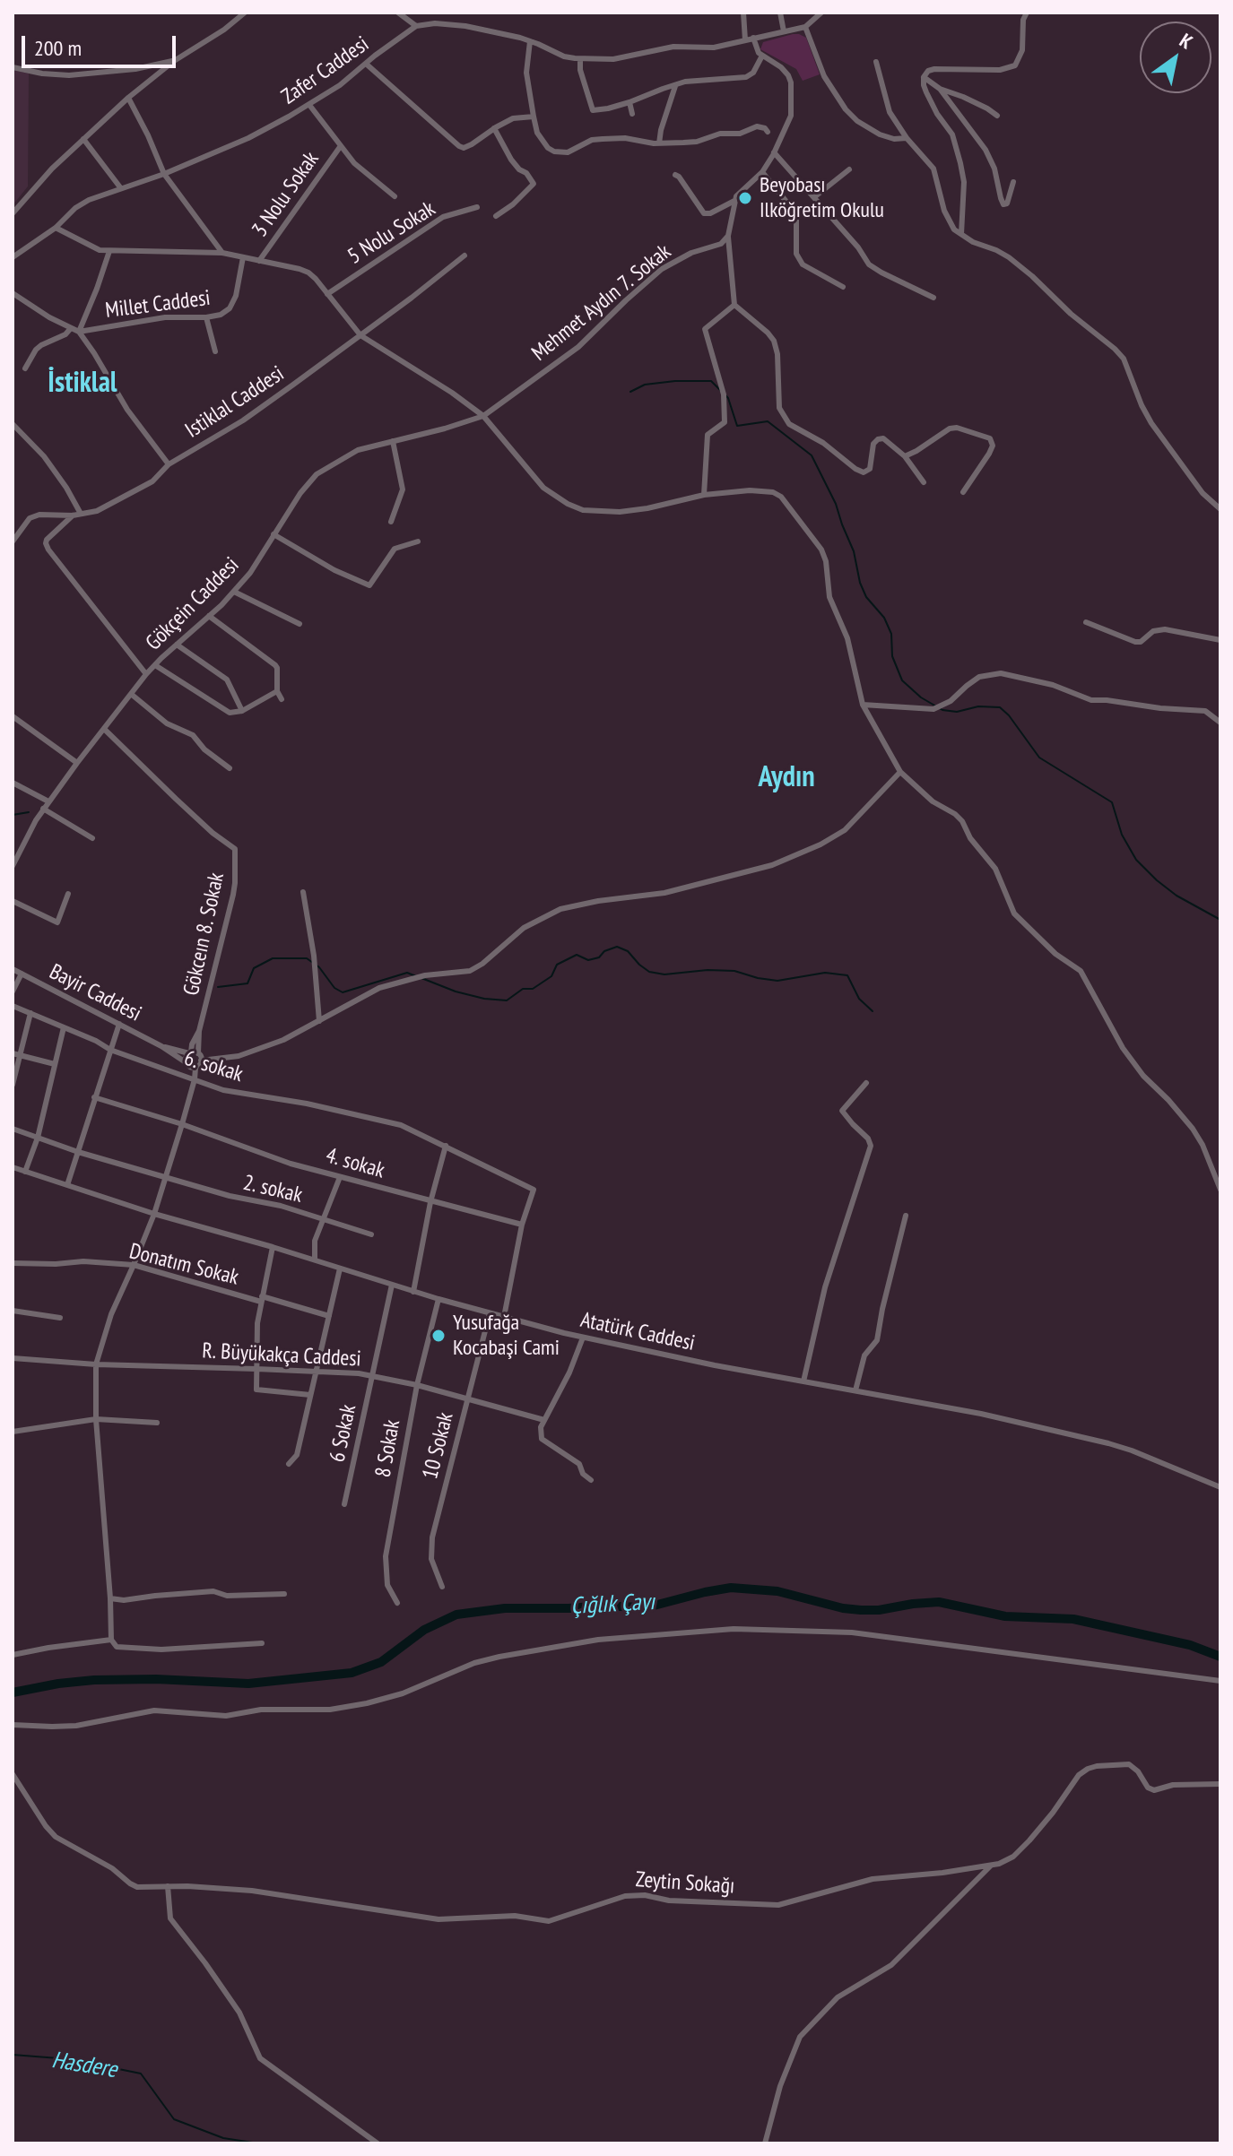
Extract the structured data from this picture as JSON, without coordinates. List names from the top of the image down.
{
  "streets": {
    "street": [
      "Zafer Caddesi",
      "3 Nolu Sokak",
      "5 Nolu Sokak",
      "Mehmet Aydın 7. Sokak",
      "Millet Caddesi",
      "Istiklal Caddesi",
      "Gökçein Caddesi",
      "Gökceın 8. Sokak",
      "Bayir Caddesi",
      "6. sokak",
      "4. sokak",
      "2. sokak",
      "Donatım Sokak",
      "Atatürk Caddesi",
      "R. Büyükakça Caddesi",
      "6 Sokak",
      "10 Sokak",
      "8 Sokak",
      "Zeytin Sokağı"
    ]
  },
  "crossings": [
    ["Mehmet Aydın 7. Sokak", "Gökçein Caddesi"],
    ["Gökçein Caddesi", "Gökceın 8. Sokak"],
    ["Gökceın 8. Sokak", "Bayir Caddesi"],
    ["6. sokak", "4. sokak"],
    ["Atatürk Caddesi", "6 Sokak"],
    ["Atatürk Caddesi", "10 Sokak"],
    ["Atatürk Caddesi", "8 Sokak"],
    ["R. Büyükakça Caddesi", "6 Sokak"],
    ["R. Büyükakça Caddesi", "10 Sokak"],
    ["R. Büyükakça Caddesi", "8 Sokak"]
  ],
  "districts": ["İstiklal", "Aydın"],
  "water": ["Çığlık Çayı", "Hasdere"],
  "places": ["Beyobası Ilköğretim Okulu", "Yusufağa Kocabaşi Cami"],
  "scale_bar": "200 m",
  "north": "top right"
}
